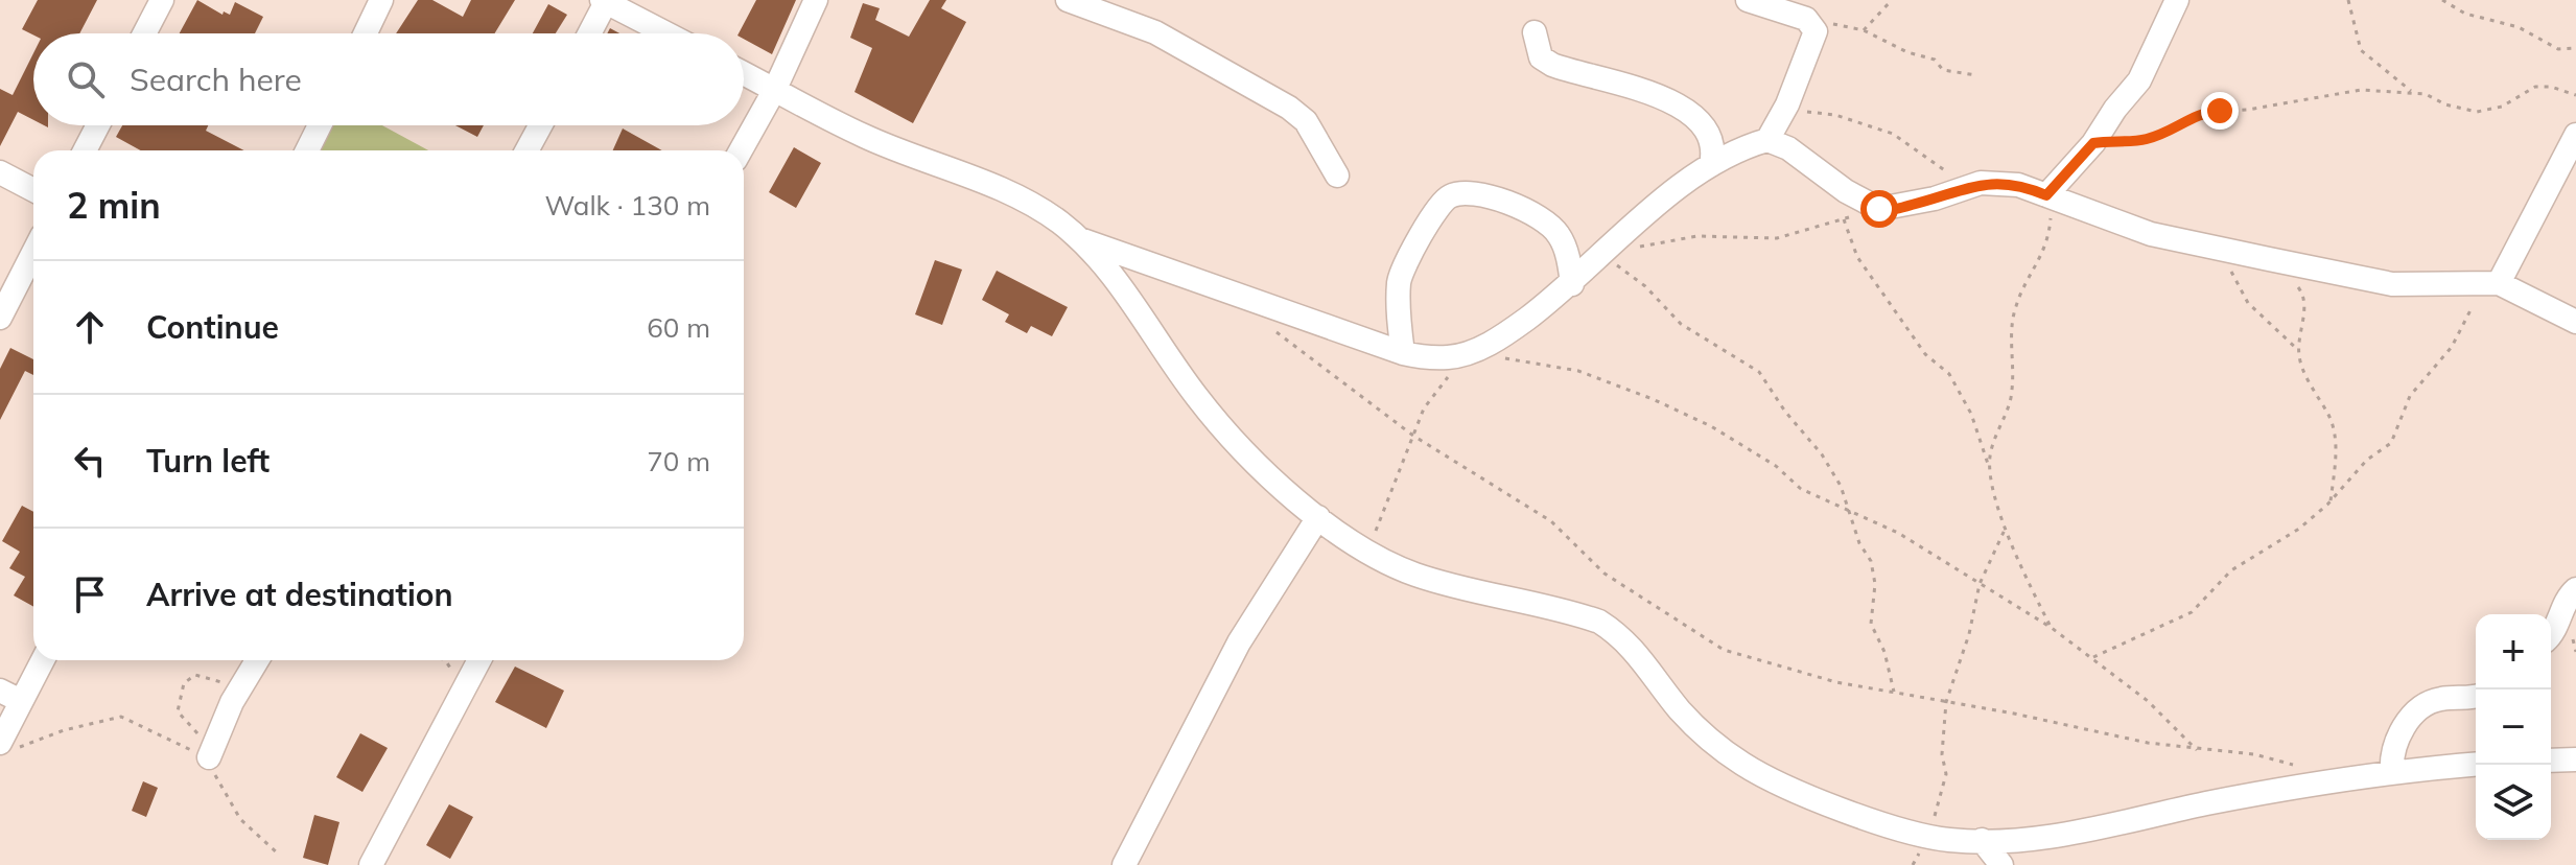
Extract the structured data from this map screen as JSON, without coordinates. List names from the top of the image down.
{
  "page": {
    "search": "Search here",
    "heading": ["2 min", "Walk · 130 m"],
    "list": [
      ["Continue", "60 m"],
      ["Turn left", "70 m"],
      "Arrive at destination"
    ],
    "map_buttons": ["+", "−"]
  }
}
